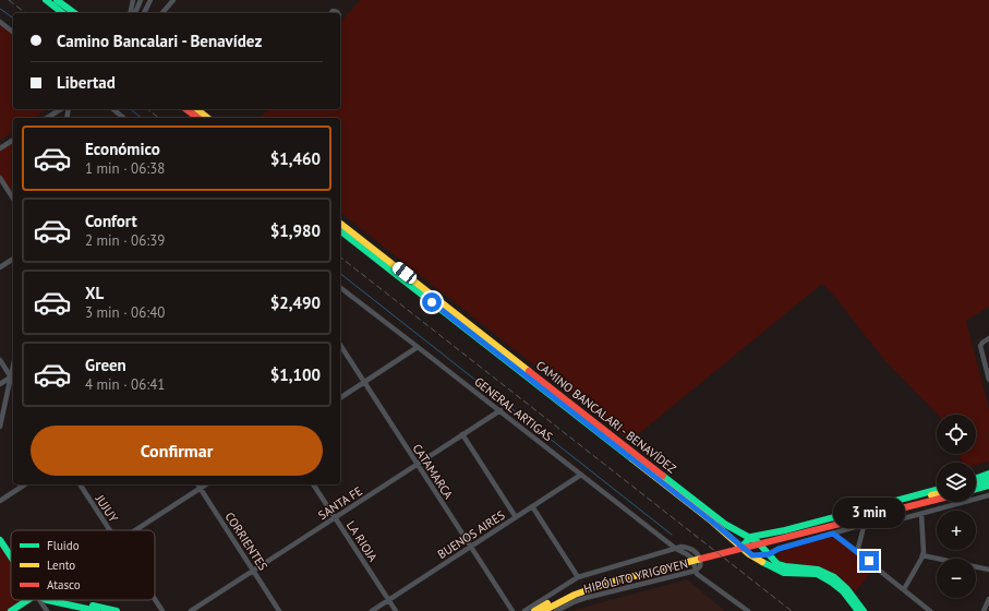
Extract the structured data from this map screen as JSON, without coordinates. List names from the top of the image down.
{
  "streets": {
    "main road": ["CAMINO BANCALARI - BENAVÍDEZ"],
    "street": [
      "GENERAL ARTIGAS",
      "CATAMARCA",
      "SANTA FE",
      "JUJUY",
      "BUENOS AIRES",
      "CORRIENTES",
      "LA RIOJA",
      "HIPÓLITO YRIGOYEN"
    ]
  },
  "crossings": [
    ["GENERAL ARTIGAS", "SANTA FE"],
    ["GENERAL ARTIGAS", "BUENOS AIRES"],
    ["GENERAL ARTIGAS", "HIPÓLITO YRIGOYEN"],
    ["CATAMARCA", "SANTA FE"],
    ["CATAMARCA", "BUENOS AIRES"],
    ["SANTA FE", "CORRIENTES"],
    ["SANTA FE", "LA RIOJA"],
    ["BUENOS AIRES", "LA RIOJA"]
  ],
  "legend": ["Fluido", "Lento", "Atasco"],
  "page": {
    "banner": ["Camino Bancalari - Benavídez", "Libertad"],
    "list": [
      {
        "name": "Económico",
        "note": "1 min · 06:38",
        "value": "$1,460"
      },
      {
        "name": "Confort",
        "note": "2 min · 06:39",
        "value": "$1,980"
      },
      {
        "name": "XL",
        "note": "3 min · 06:40",
        "value": "$2,490"
      },
      {
        "name": "Green",
        "note": "4 min · 06:41",
        "value": "$1,100"
      }
    ],
    "map_buttons": ["+", "−"],
    "buttons": "Confirmar",
    "bubble": "3 min"
  }
}
